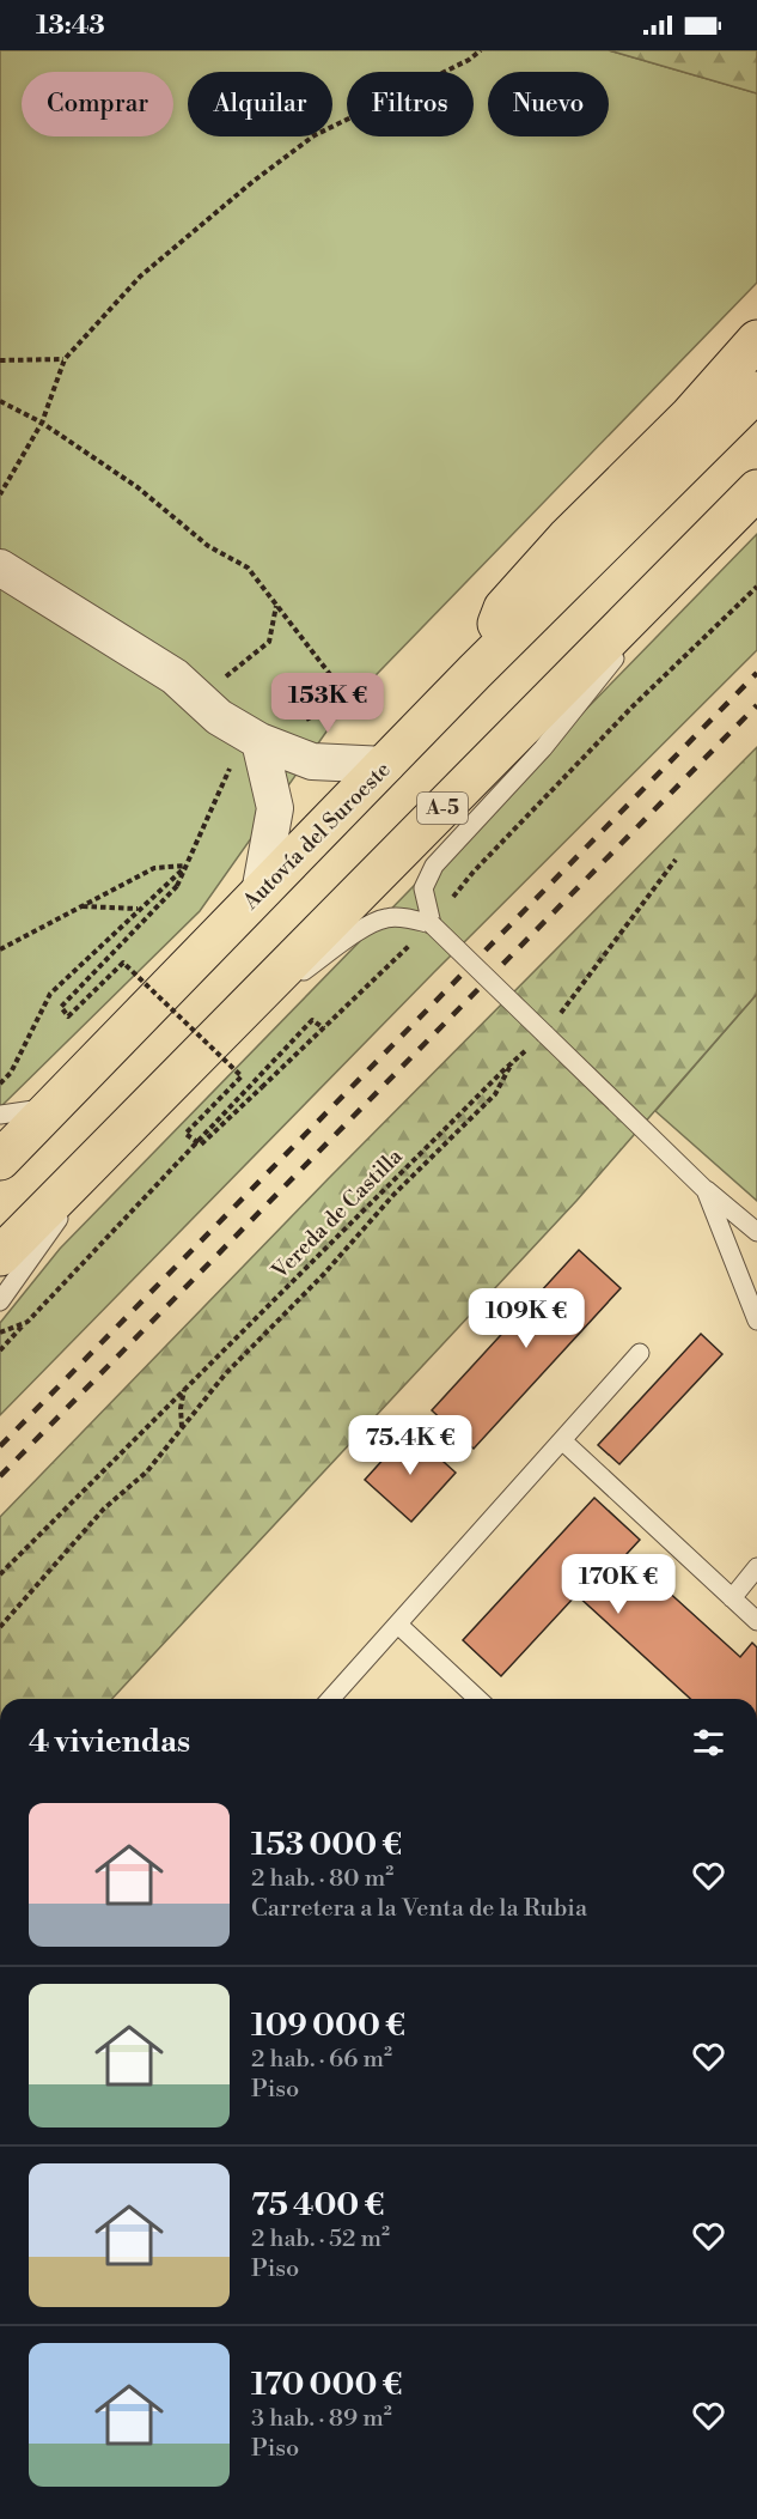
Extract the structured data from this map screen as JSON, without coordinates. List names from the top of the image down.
{
  "streets": {
    "highway": ["A-5", "Autovía del Suroeste"],
    "path": ["Vereda de Castilla"]
  },
  "page": {
    "status": "13:43",
    "chip": [
      "Comprar",
      "Alquilar",
      "Filtros",
      "Nuevo"
    ],
    "price": [
      "153K €",
      "109K €",
      "75.4K €",
      "170K €"
    ],
    "heading": "4 viviendas",
    "list": [
      {
        "name": "153 000 €",
        "note": "2 hab. · 80 m² · Carretera a la Venta de la Rubia"
      },
      {
        "name": "109 000 €",
        "note": "2 hab. · 66 m² · Piso"
      },
      {
        "name": "75 400 €",
        "note": "2 hab. · 52 m² · Piso"
      },
      {
        "name": "170 000 €",
        "note": "3 hab. · 89 m² · Piso"
      }
    ]
  }
}
